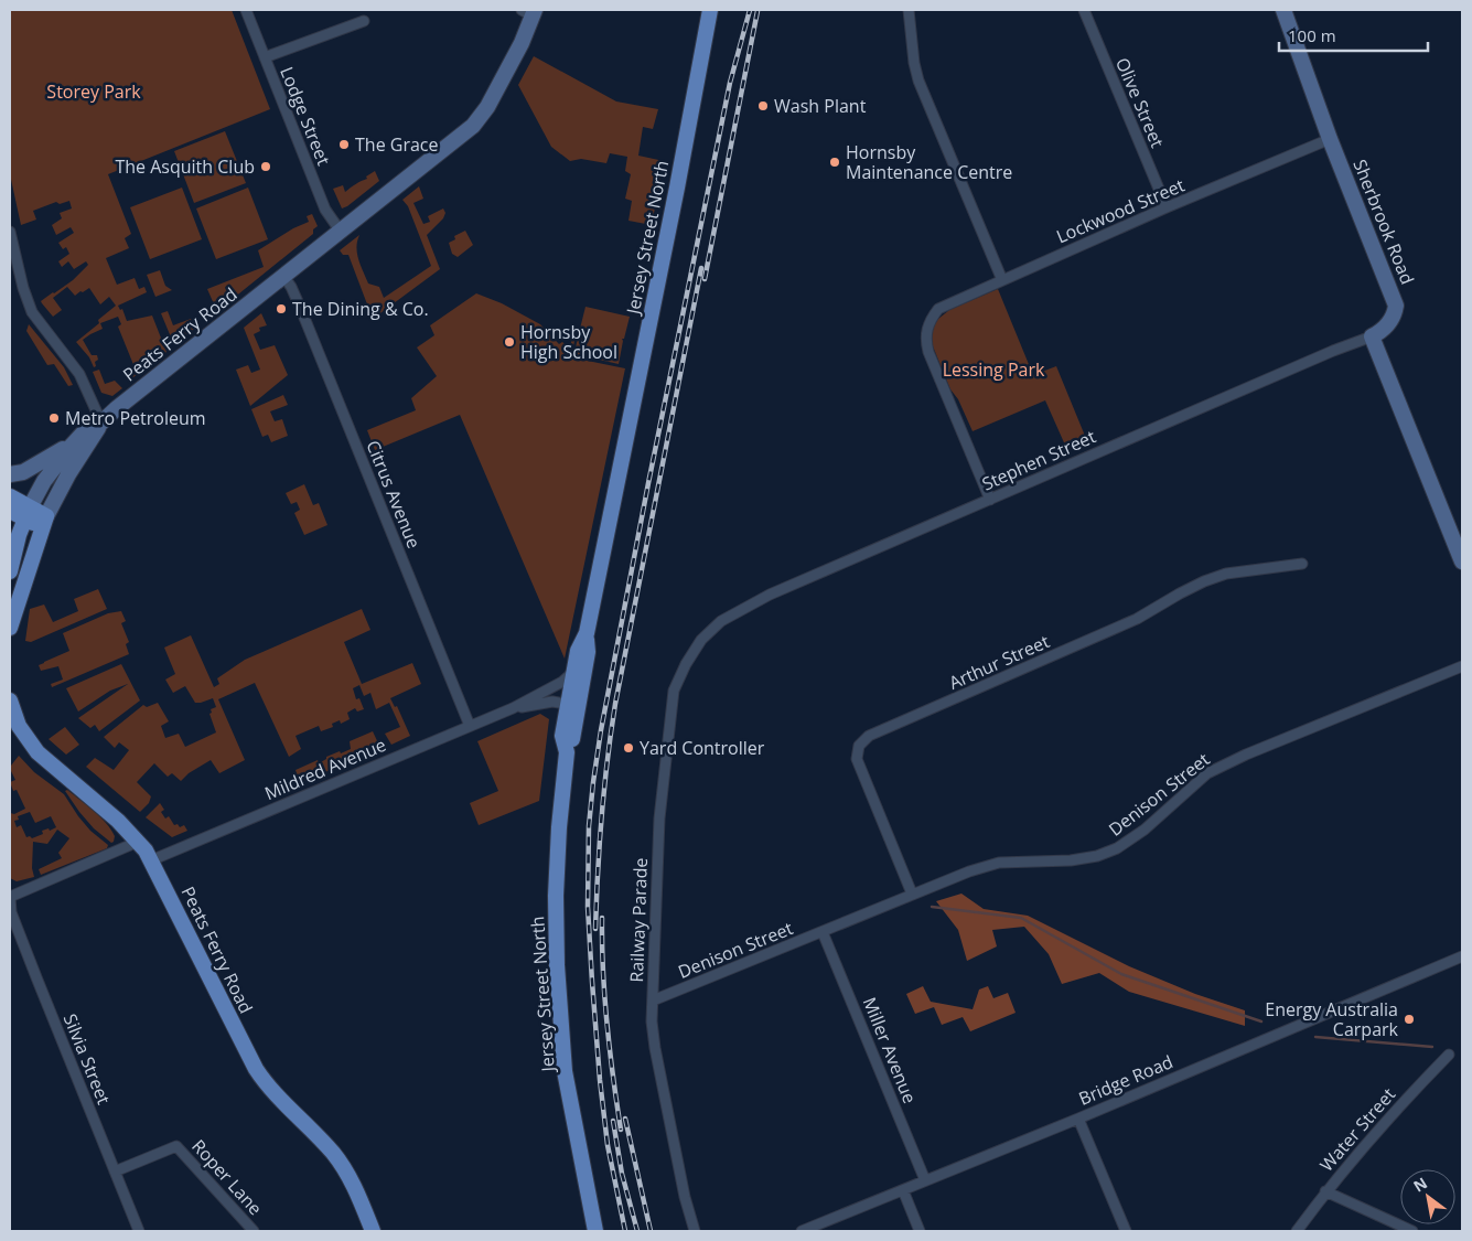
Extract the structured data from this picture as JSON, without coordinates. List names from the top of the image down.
{
  "streets": {
    "main road": ["Sherbrook Road", "Jersey Street North", "Peats Ferry Road"],
    "street": [
      "Olive Street",
      "Lodge Street",
      "Lockwood Street",
      "Stephen Street",
      "Citrus Avenue",
      "Arthur Street",
      "Mildred Avenue",
      "Denison Street",
      "Railway Parade",
      "Miller Avenue",
      "Silvia Street",
      "Bridge Road",
      "Water Street",
      "Roper Lane"
    ]
  },
  "crossings": [
    ["Olive Street", "Lockwood Street"],
    ["Lodge Street", "Peats Ferry Road"],
    ["Lockwood Street", "Sherbrook Road"],
    ["Lockwood Street", "Stephen Street"],
    ["Sherbrook Road", "Stephen Street"],
    ["Jersey Street North", "Mildred Avenue"],
    ["Peats Ferry Road", "Citrus Avenue"],
    ["Peats Ferry Road", "Mildred Avenue"],
    ["Stephen Street", "Railway Parade"],
    ["Citrus Avenue", "Mildred Avenue"],
    ["Arthur Street", "Denison Street"],
    ["Denison Street", "Railway Parade"],
    ["Denison Street", "Miller Avenue"],
    ["Miller Avenue", "Bridge Road"],
    ["Silvia Street", "Roper Lane"]
  ],
  "parks": ["Storey Park", "Lessing Park"],
  "places": [
    "Wash Plant",
    "The Grace",
    "Hornsby Maintenance Centre",
    "The Asquith Club",
    "The Dining & Co.",
    "Hornsby High School",
    "Metro Petroleum",
    "Yard Controller",
    "Energy Australia Carpark"
  ],
  "scale_bar": "100 m",
  "north": "top left"
}
